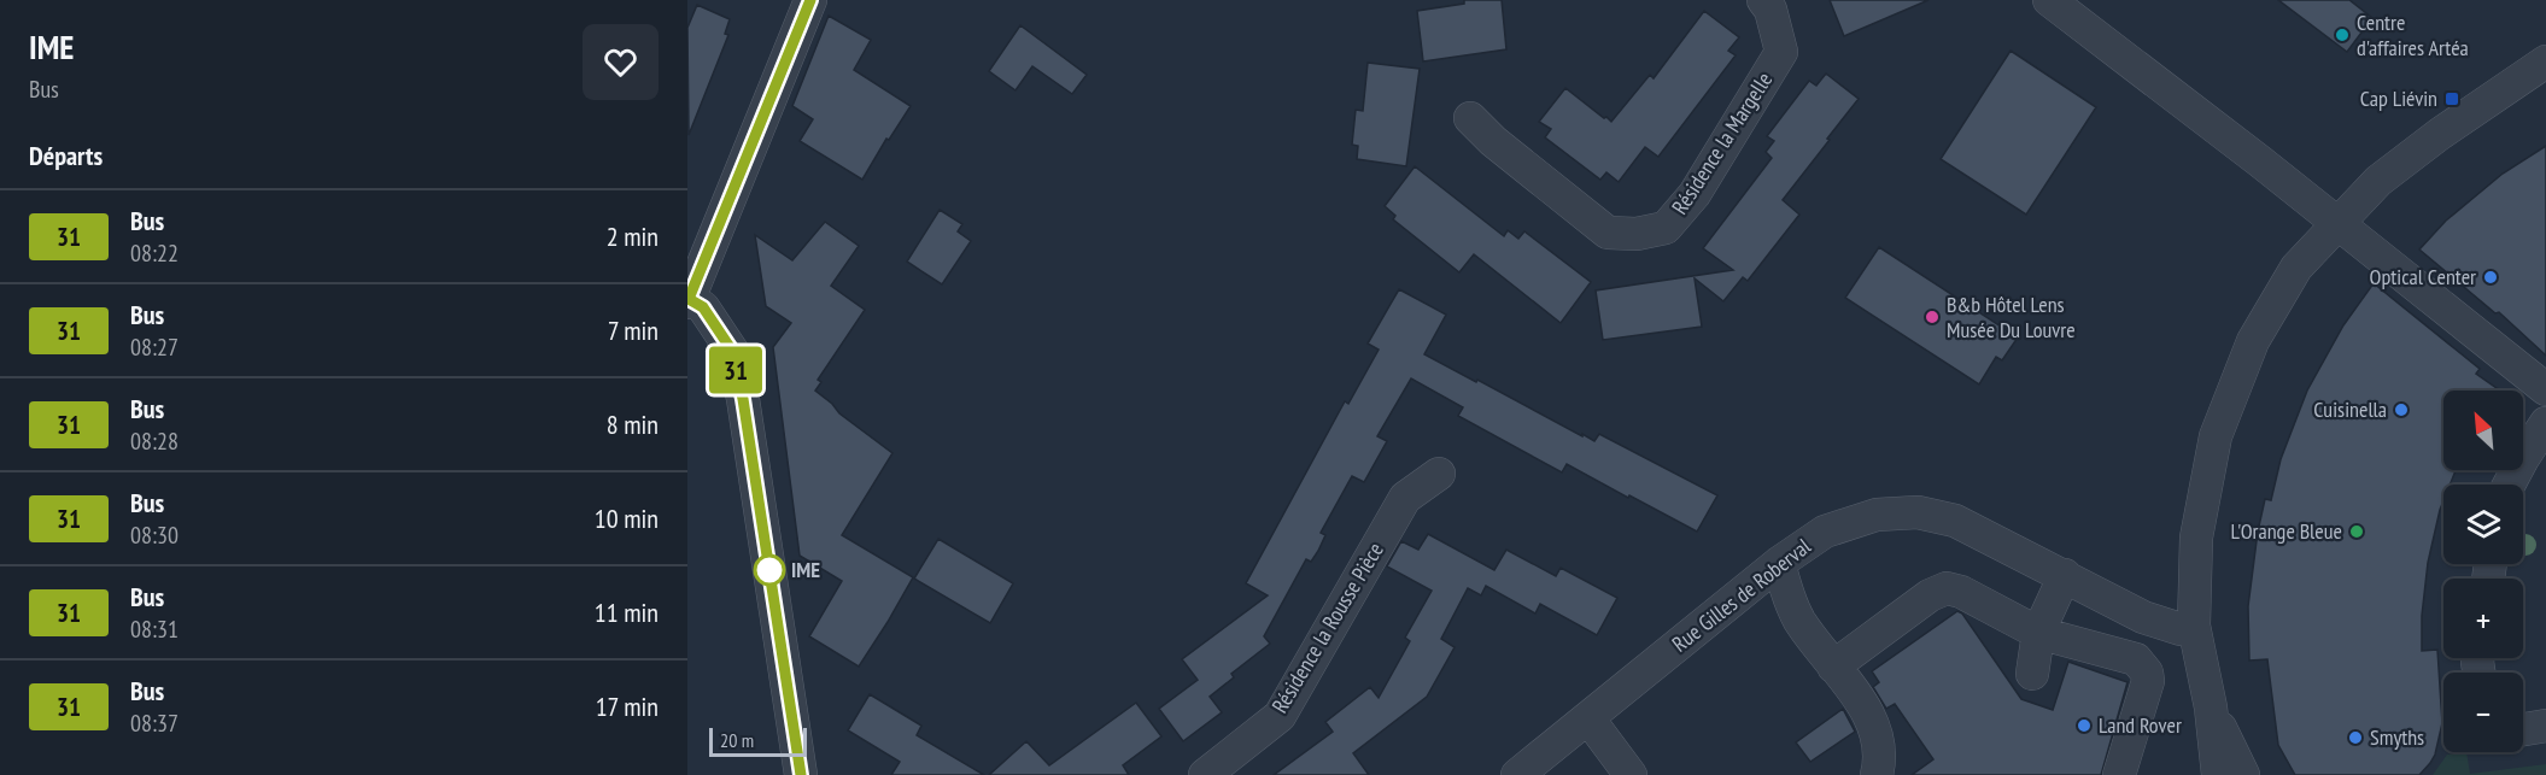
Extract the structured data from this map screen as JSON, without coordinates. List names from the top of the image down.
{
  "streets": {
    "street": ["Résidence la Margelle", "Rue Gilles de Roberval", "Résidence la Rousse Pièce"]
  },
  "places": {
    "other": [
      "Centre d'affaires Artéa",
      "Optical Center",
      "B&b Hôtel Lens Musée Du Louvre",
      "Cuisinella",
      "L'Orange Bleue",
      "IME",
      "Land Rover",
      "Smyths"
    ],
    "transit": ["Cap Liévin"]
  },
  "lines": ["bus line 31"],
  "scale_bar": "20 m",
  "north": "top left",
  "page": {
    "heading": [
      ["IME", "Bus"],
      "Départs"
    ],
    "on_map": "31",
    "list": [
      {
        "mark": "31",
        "name": "Bus",
        "note": "08:22",
        "value": "2 min"
      },
      {
        "mark": "31",
        "name": "Bus",
        "note": "08:27",
        "value": "7 min"
      },
      {
        "mark": "31",
        "name": "Bus",
        "note": "08:28",
        "value": "8 min"
      },
      {
        "mark": "31",
        "name": "Bus",
        "note": "08:30",
        "value": "10 min"
      },
      {
        "mark": "31",
        "name": "Bus",
        "note": "08:31",
        "value": "11 min"
      },
      {
        "mark": "31",
        "name": "Bus",
        "note": "08:37",
        "value": "17 min"
      }
    ],
    "map_buttons": ["+", "−"],
    "scale": "20 m"
  }
}
